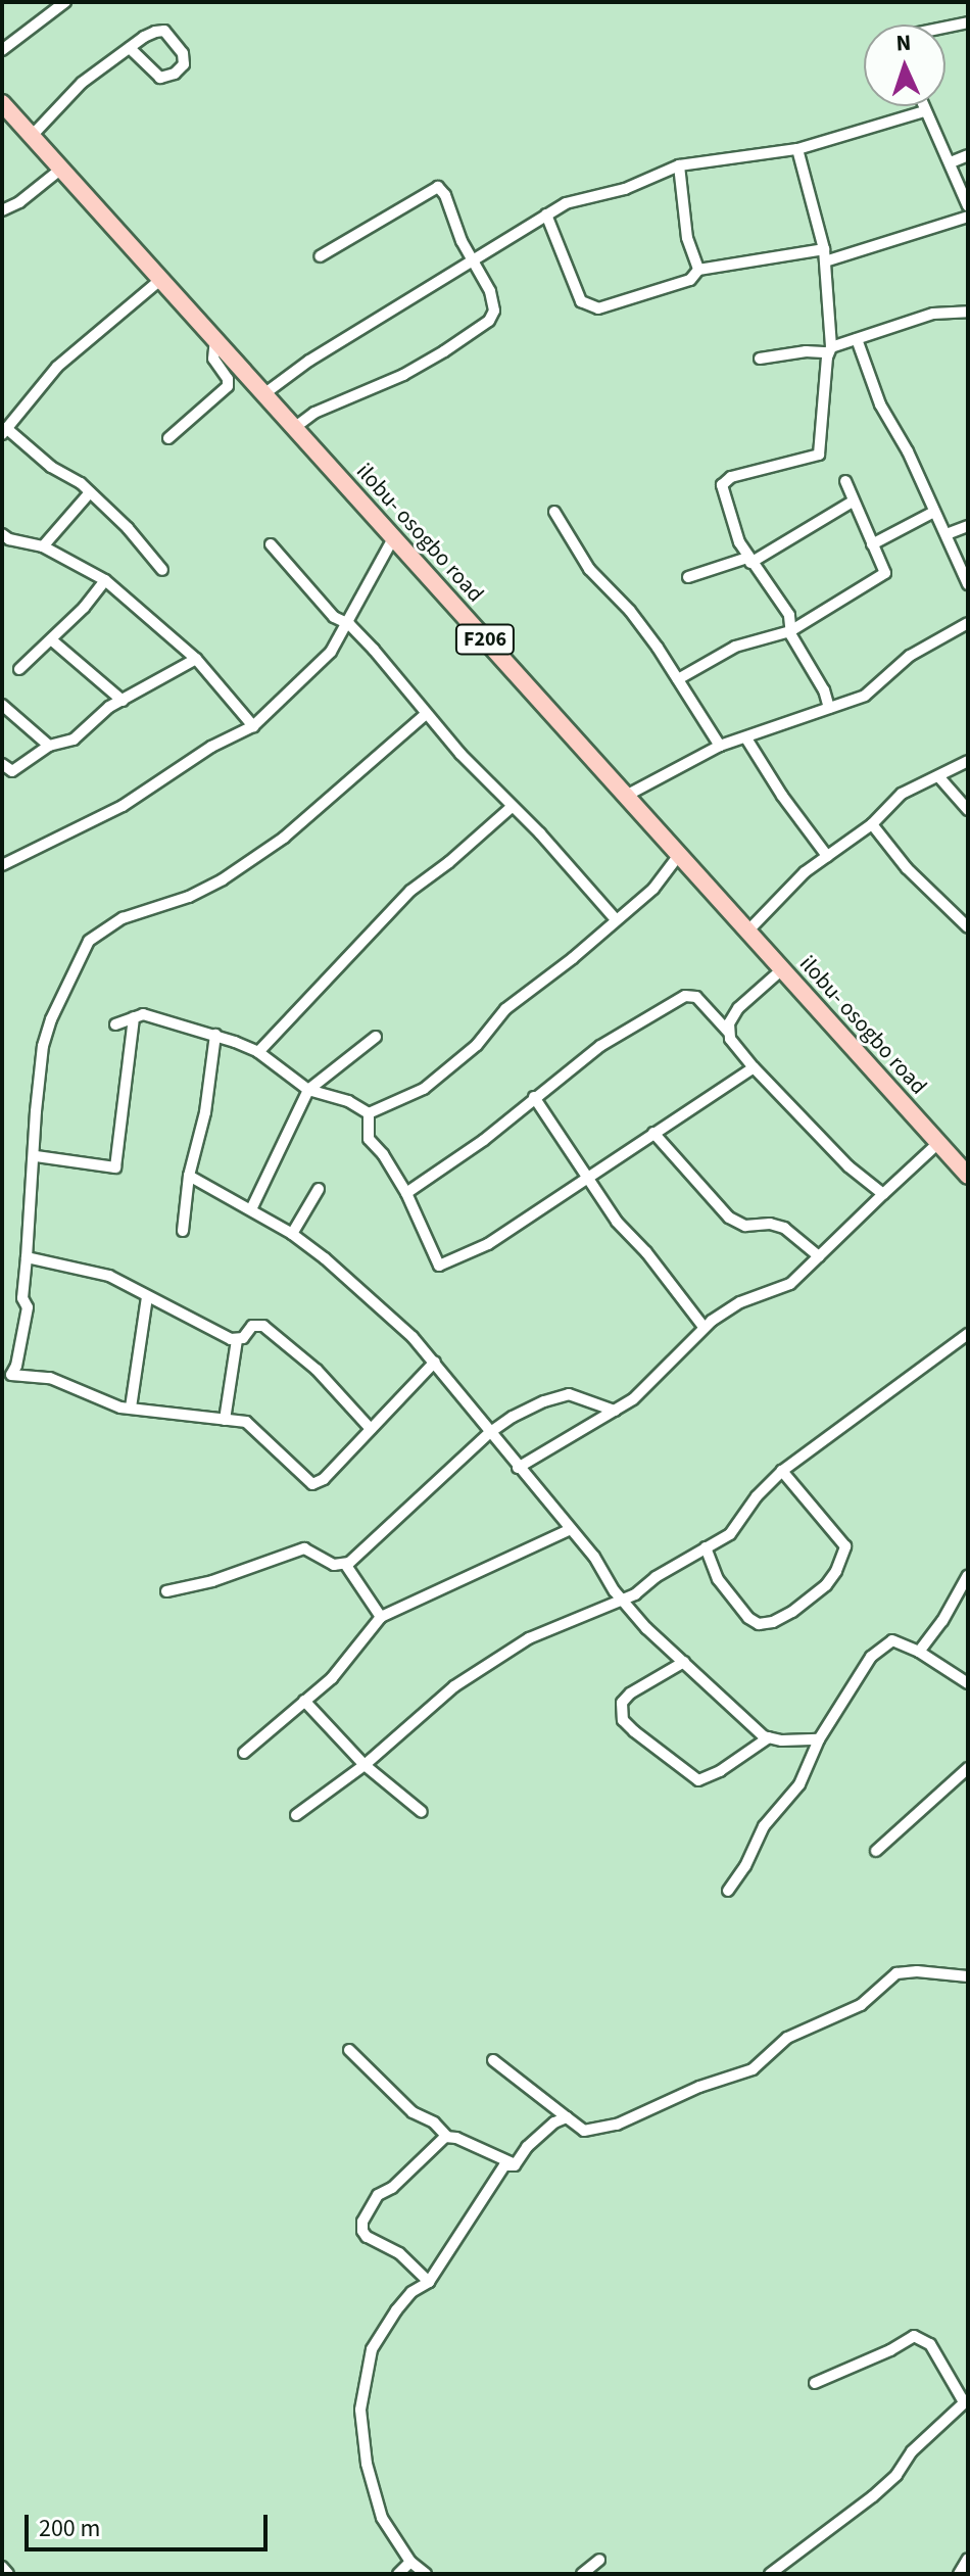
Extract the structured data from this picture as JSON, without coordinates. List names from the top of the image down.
{
  "streets": {
    "main road": ["ilobu- osogbo road", "F206"]
  },
  "scale_bar": "200 m",
  "north": "top"
}
